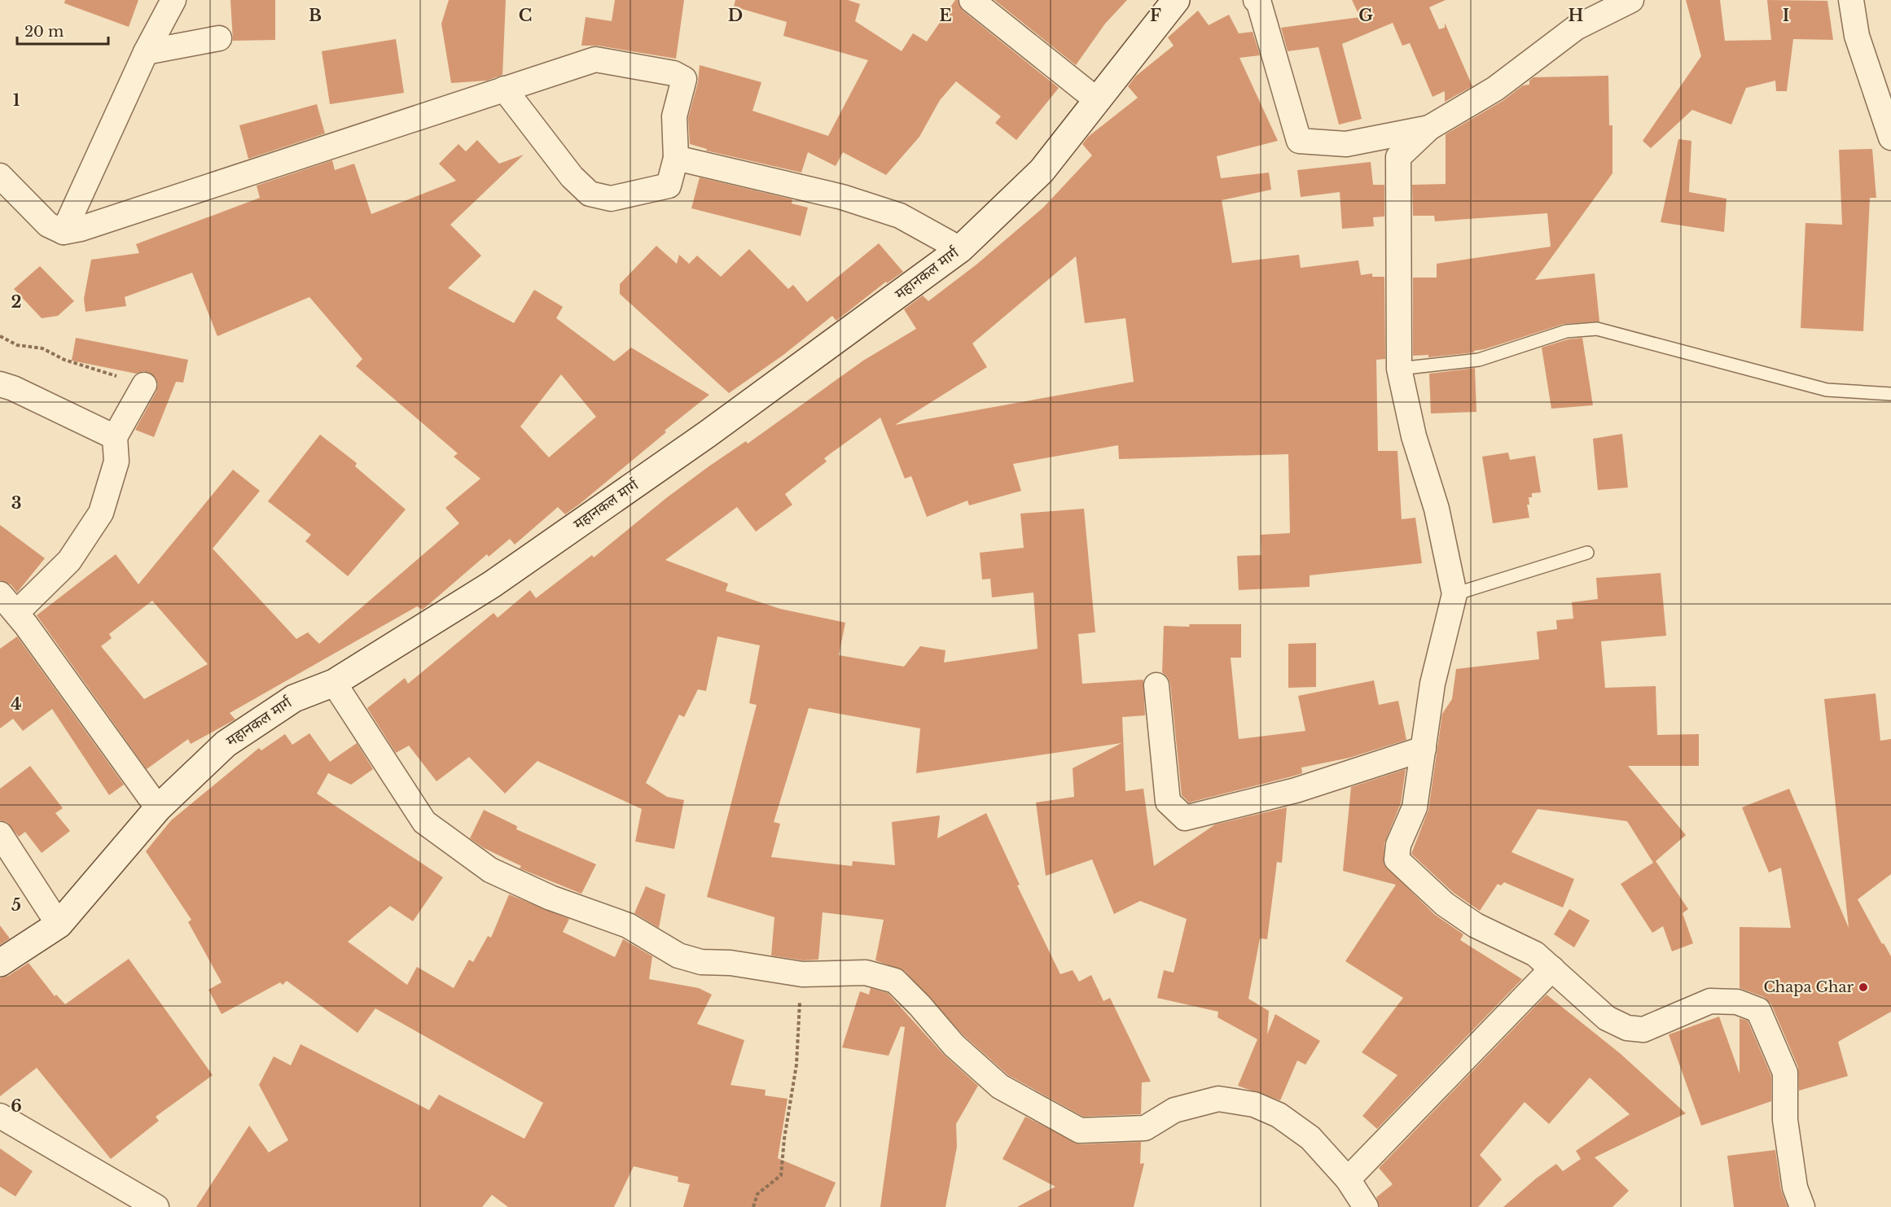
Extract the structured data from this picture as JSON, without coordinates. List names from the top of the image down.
{
  "streets": {
    "main road": ["महानकल मार्ग"]
  },
  "places": ["Chapa Ghar"],
  "scale_bar": "20 m",
  "grid": {
    "columns": [
      "B",
      "C",
      "D",
      "E",
      "F",
      "G",
      "H",
      "I"
    ],
    "rows": [
      "1",
      "2",
      "3",
      "4",
      "5",
      "6"
    ]
  }
}
